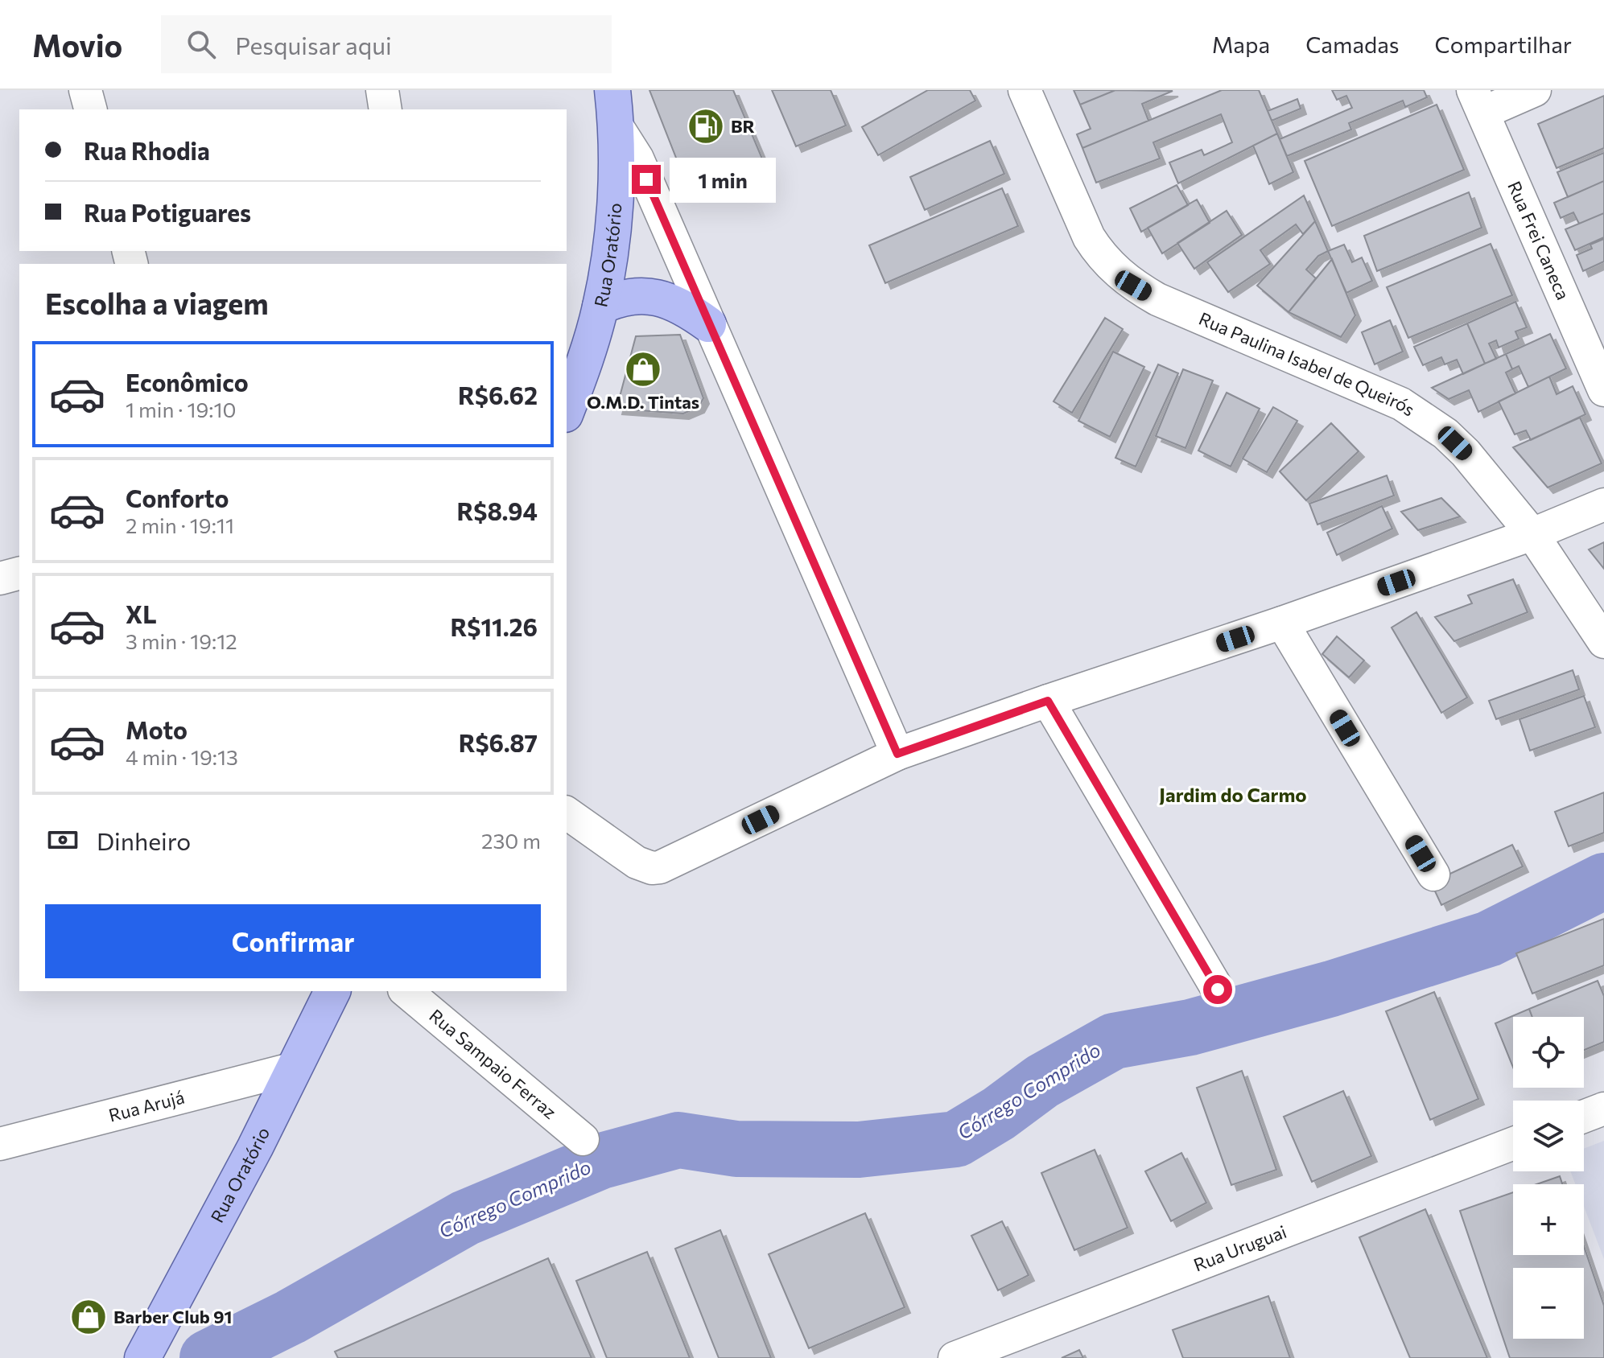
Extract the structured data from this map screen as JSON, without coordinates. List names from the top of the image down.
{
  "streets": {
    "main road": ["Rua Oratório"],
    "street": [
      "Rua Frei Caneca",
      "Rua Paulina Isabel de Queirós",
      "Rua Sampaio Ferraz",
      "Rua Arujá",
      "Rua Uruguai"
    ]
  },
  "crossings": [
    ["Rua Oratório", "Rua Arujá"]
  ],
  "districts": ["Jardim do Carmo"],
  "water": ["Córrego Comprido"],
  "places": {
    "fuel station": ["BR"],
    "shop": ["O.M.D. Tintas", "Barber Club 91"]
  },
  "page": {
    "header": "Movio",
    "search": "Pesquisar aqui",
    "nav": ["Mapa", "Camadas", "Compartilhar"],
    "banner": ["Rua Rhodia", "Rua Potiguares"],
    "bubble": "1 min",
    "heading": "Escolha a viagem",
    "list": [
      {
        "name": "Econômico",
        "note": "1 min · 19:10",
        "value": "R$6.62"
      },
      {
        "name": "Conforto",
        "note": "2 min · 19:11",
        "value": "R$8.94"
      },
      {
        "name": "XL",
        "note": "3 min · 19:12",
        "value": "R$11.26"
      },
      {
        "name": "Moto",
        "note": "4 min · 19:13",
        "value": "R$6.87"
      }
    ],
    "pay": ["Dinheiro", "230 m"],
    "buttons": "Confirmar",
    "map_buttons": ["+", "−"]
  }
}
